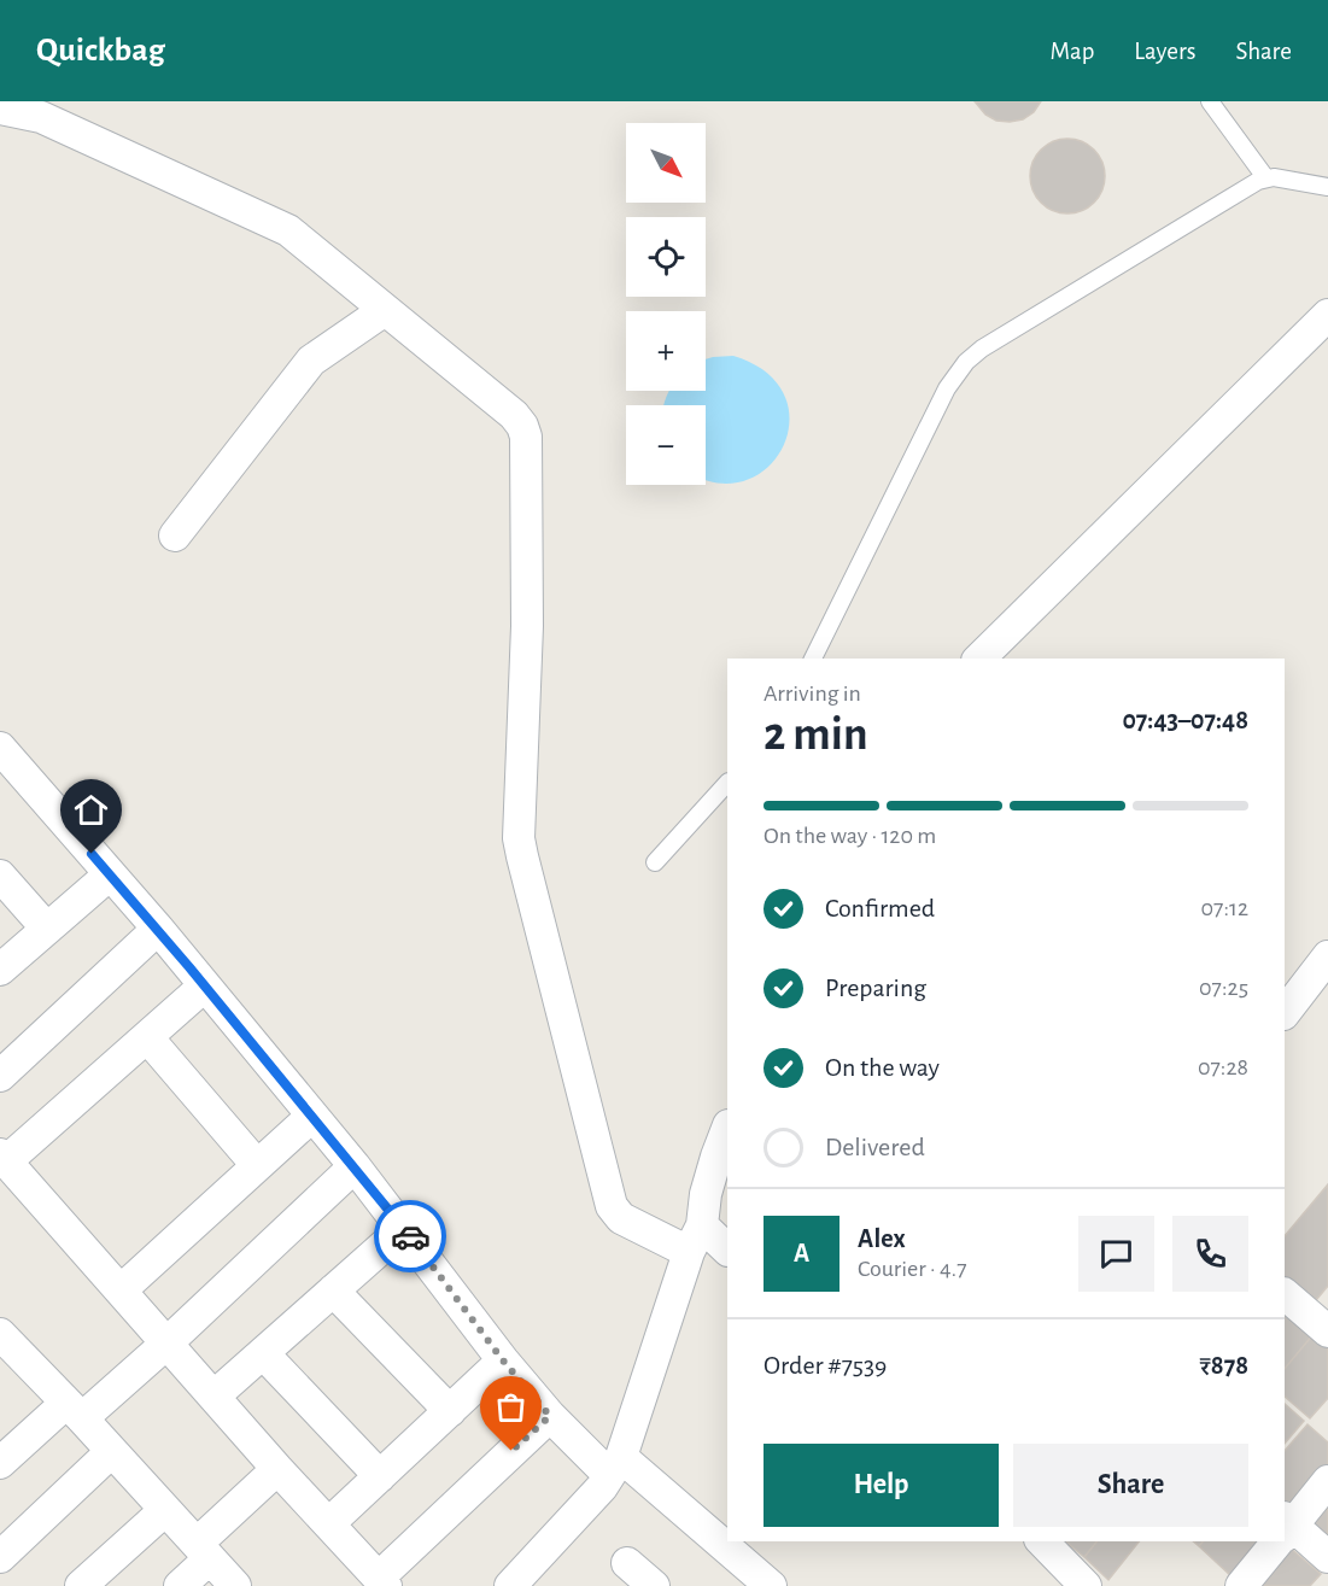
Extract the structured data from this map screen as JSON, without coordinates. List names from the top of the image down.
{
  "north": "bottom right",
  "page": {
    "header": "Quickbag",
    "nav": ["Map", "Layers", "Share"],
    "map_buttons": ["+", "−"],
    "heading": ["2 min", "Arriving in", "07:43–07:48"],
    "panel": [
      "Alex",
      "Courier · 4.7",
      "Order #7539",
      "₹878"
    ],
    "bar": "On the way · 120 m",
    "list": [
      ["Confirmed", "07:12"],
      ["Preparing", "07:25"],
      ["On the way", "07:28"],
      "Delivered"
    ],
    "round": "A",
    "buttons": ["Help", "Share"]
  }
}
